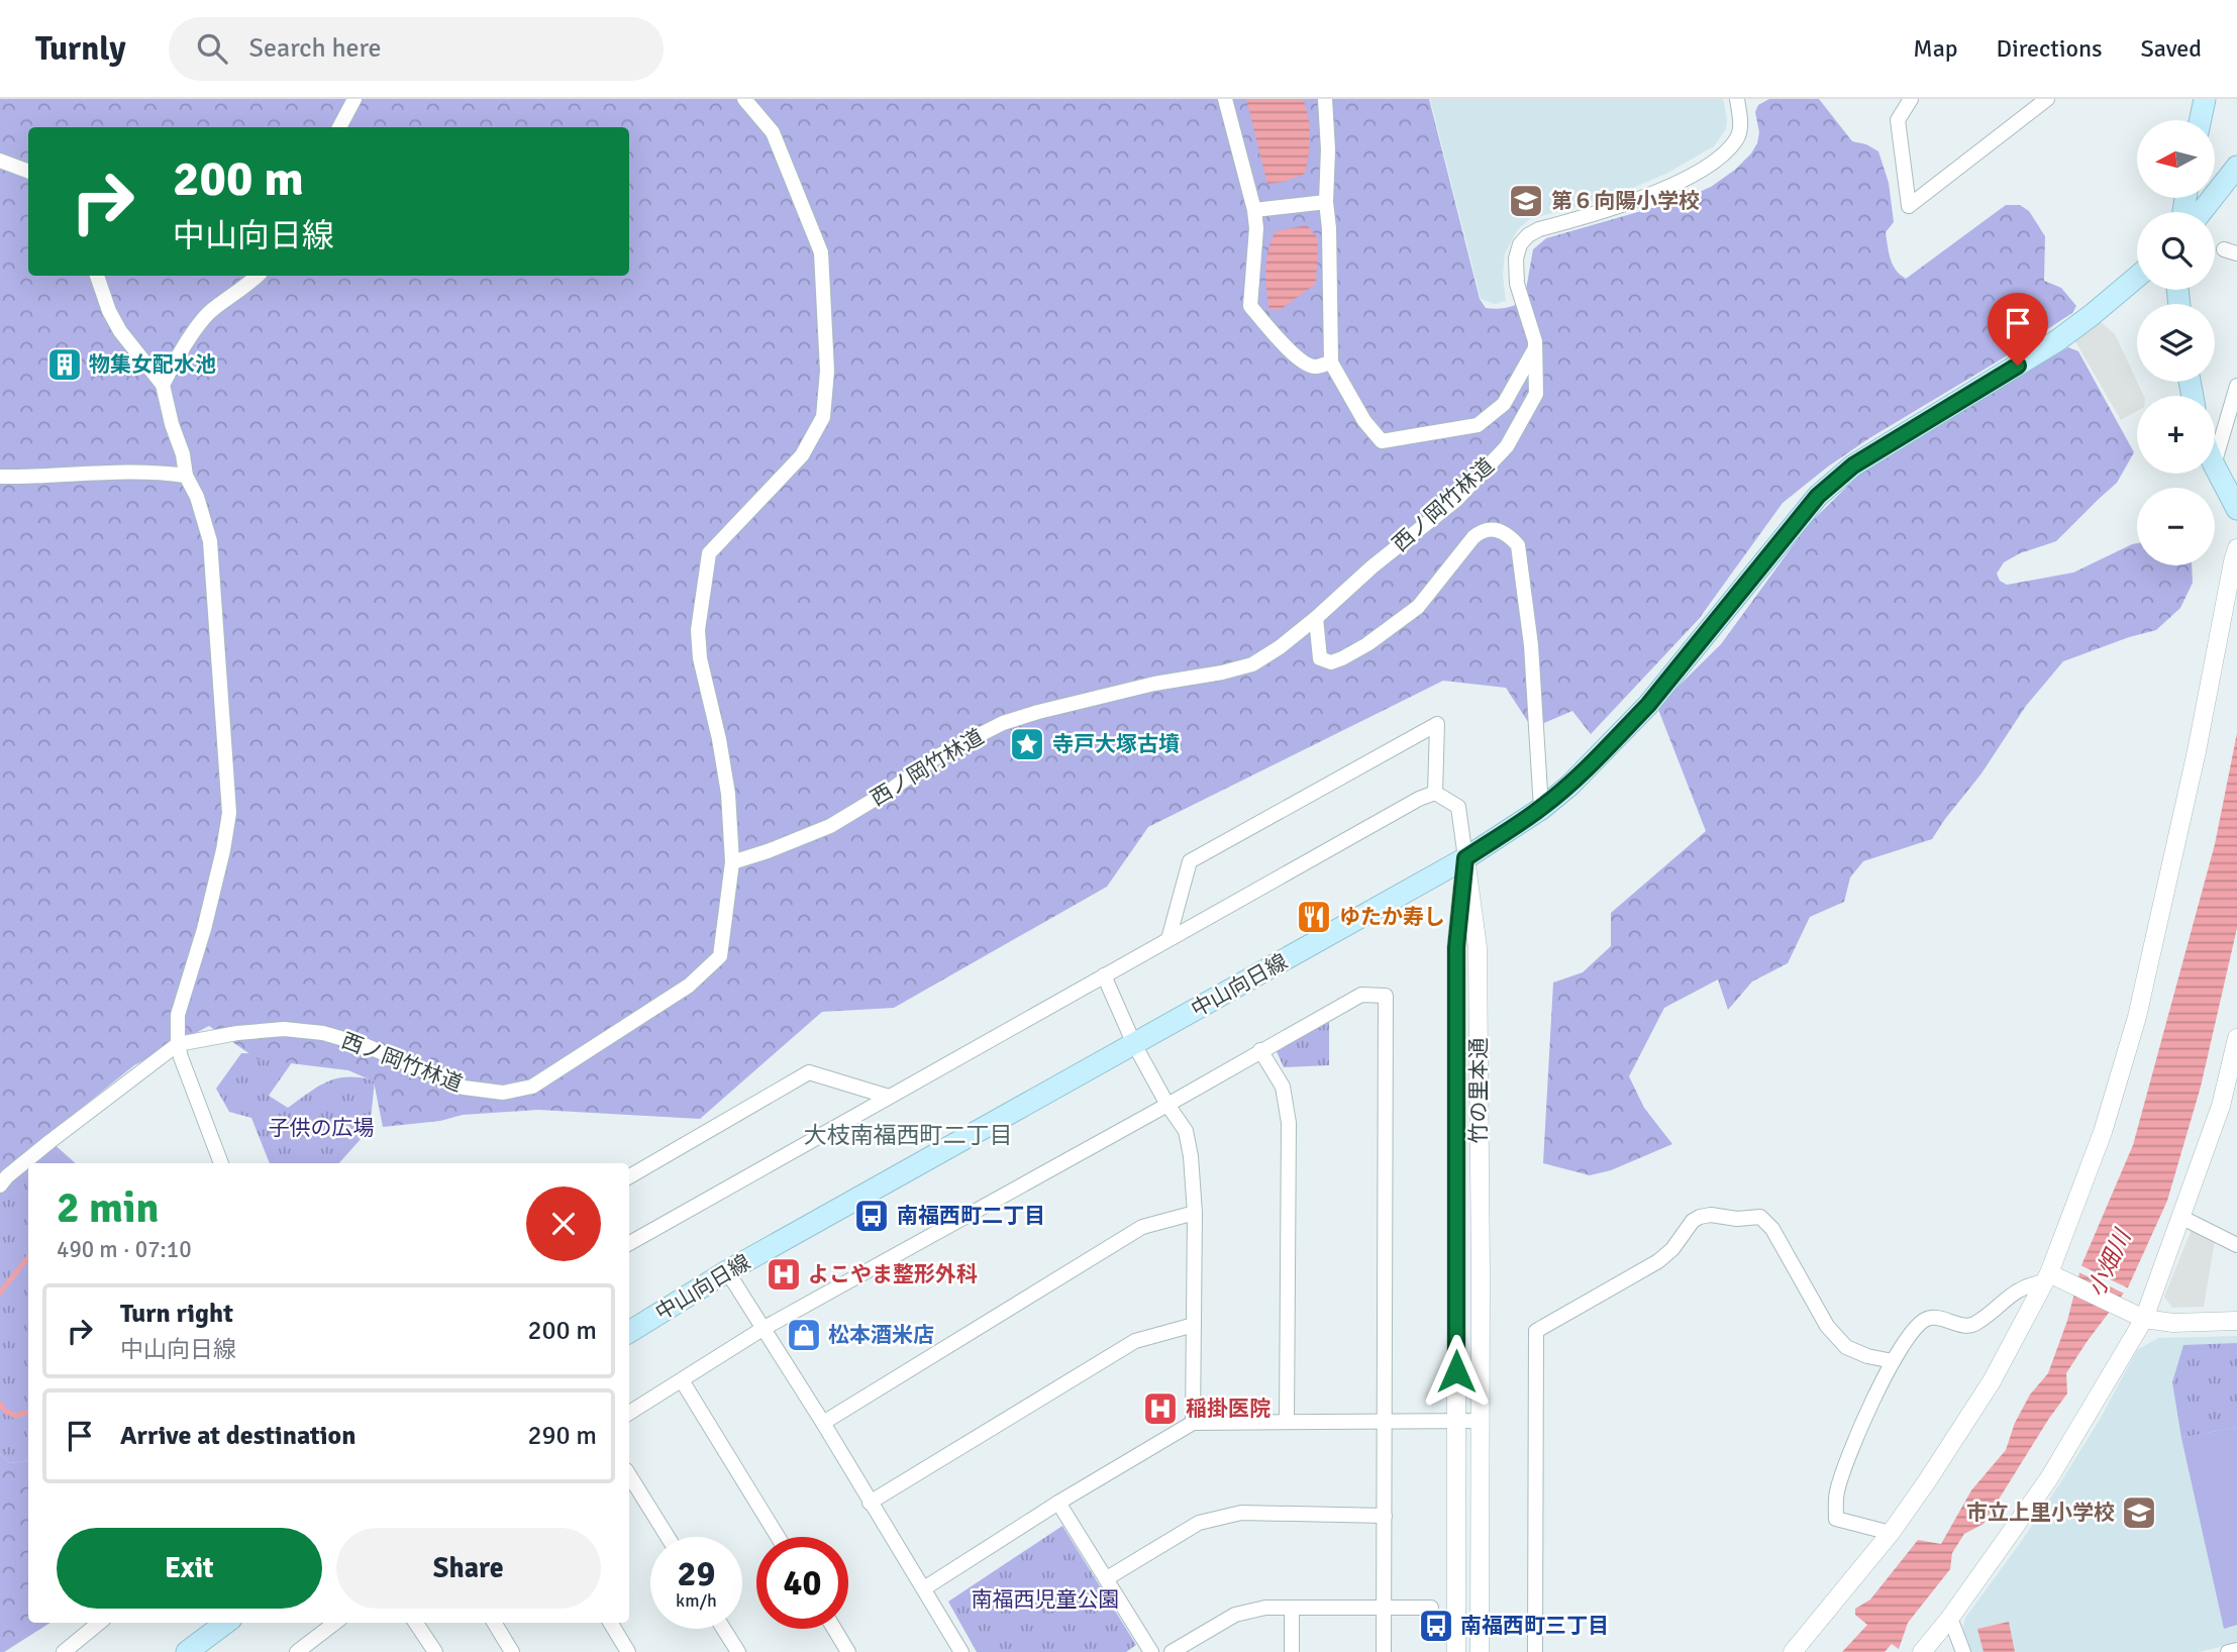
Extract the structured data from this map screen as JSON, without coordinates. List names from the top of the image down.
{
  "streets": {
    "main road": ["中山向日線"],
    "street": ["西ノ岡竹林道", "竹の里本通"]
  },
  "crossings": [
    ["中山向日線", "竹の里本通"]
  ],
  "districts": ["大枝南福西町二丁目"],
  "water": ["小畑川"],
  "parks": ["子供の広場", "南福西児童公園"],
  "places": {
    "school or university": ["第６向陽小学校", "市立上里小学校"],
    "building": ["物集女配水池"],
    "place": ["寺戸大塚古墳"],
    "restaurant": ["ゆたか寿し"],
    "bus stop": ["南福西町二丁目", "南福西町三丁目"],
    "hospital": ["よこやま整形外科", "稲掛医院"],
    "shop": ["松本酒米店"]
  },
  "north": "left",
  "page": {
    "header": "Turnly",
    "search": "Search here",
    "nav": ["Map", "Directions", "Saved"],
    "map_buttons": ["+", "−"],
    "turn": ["200 m", "中山向日線"],
    "heading": ["2 min", "490 m · 07:10"],
    "list": [
      {
        "name": "Turn right",
        "note": "中山向日線",
        "value": "200 m"
      },
      {
        "name": "Arrive at destination",
        "value": "290 m"
      }
    ],
    "buttons": ["Exit", "Share"],
    "speed": "29 km/h",
    "limit": "40"
  }
}
